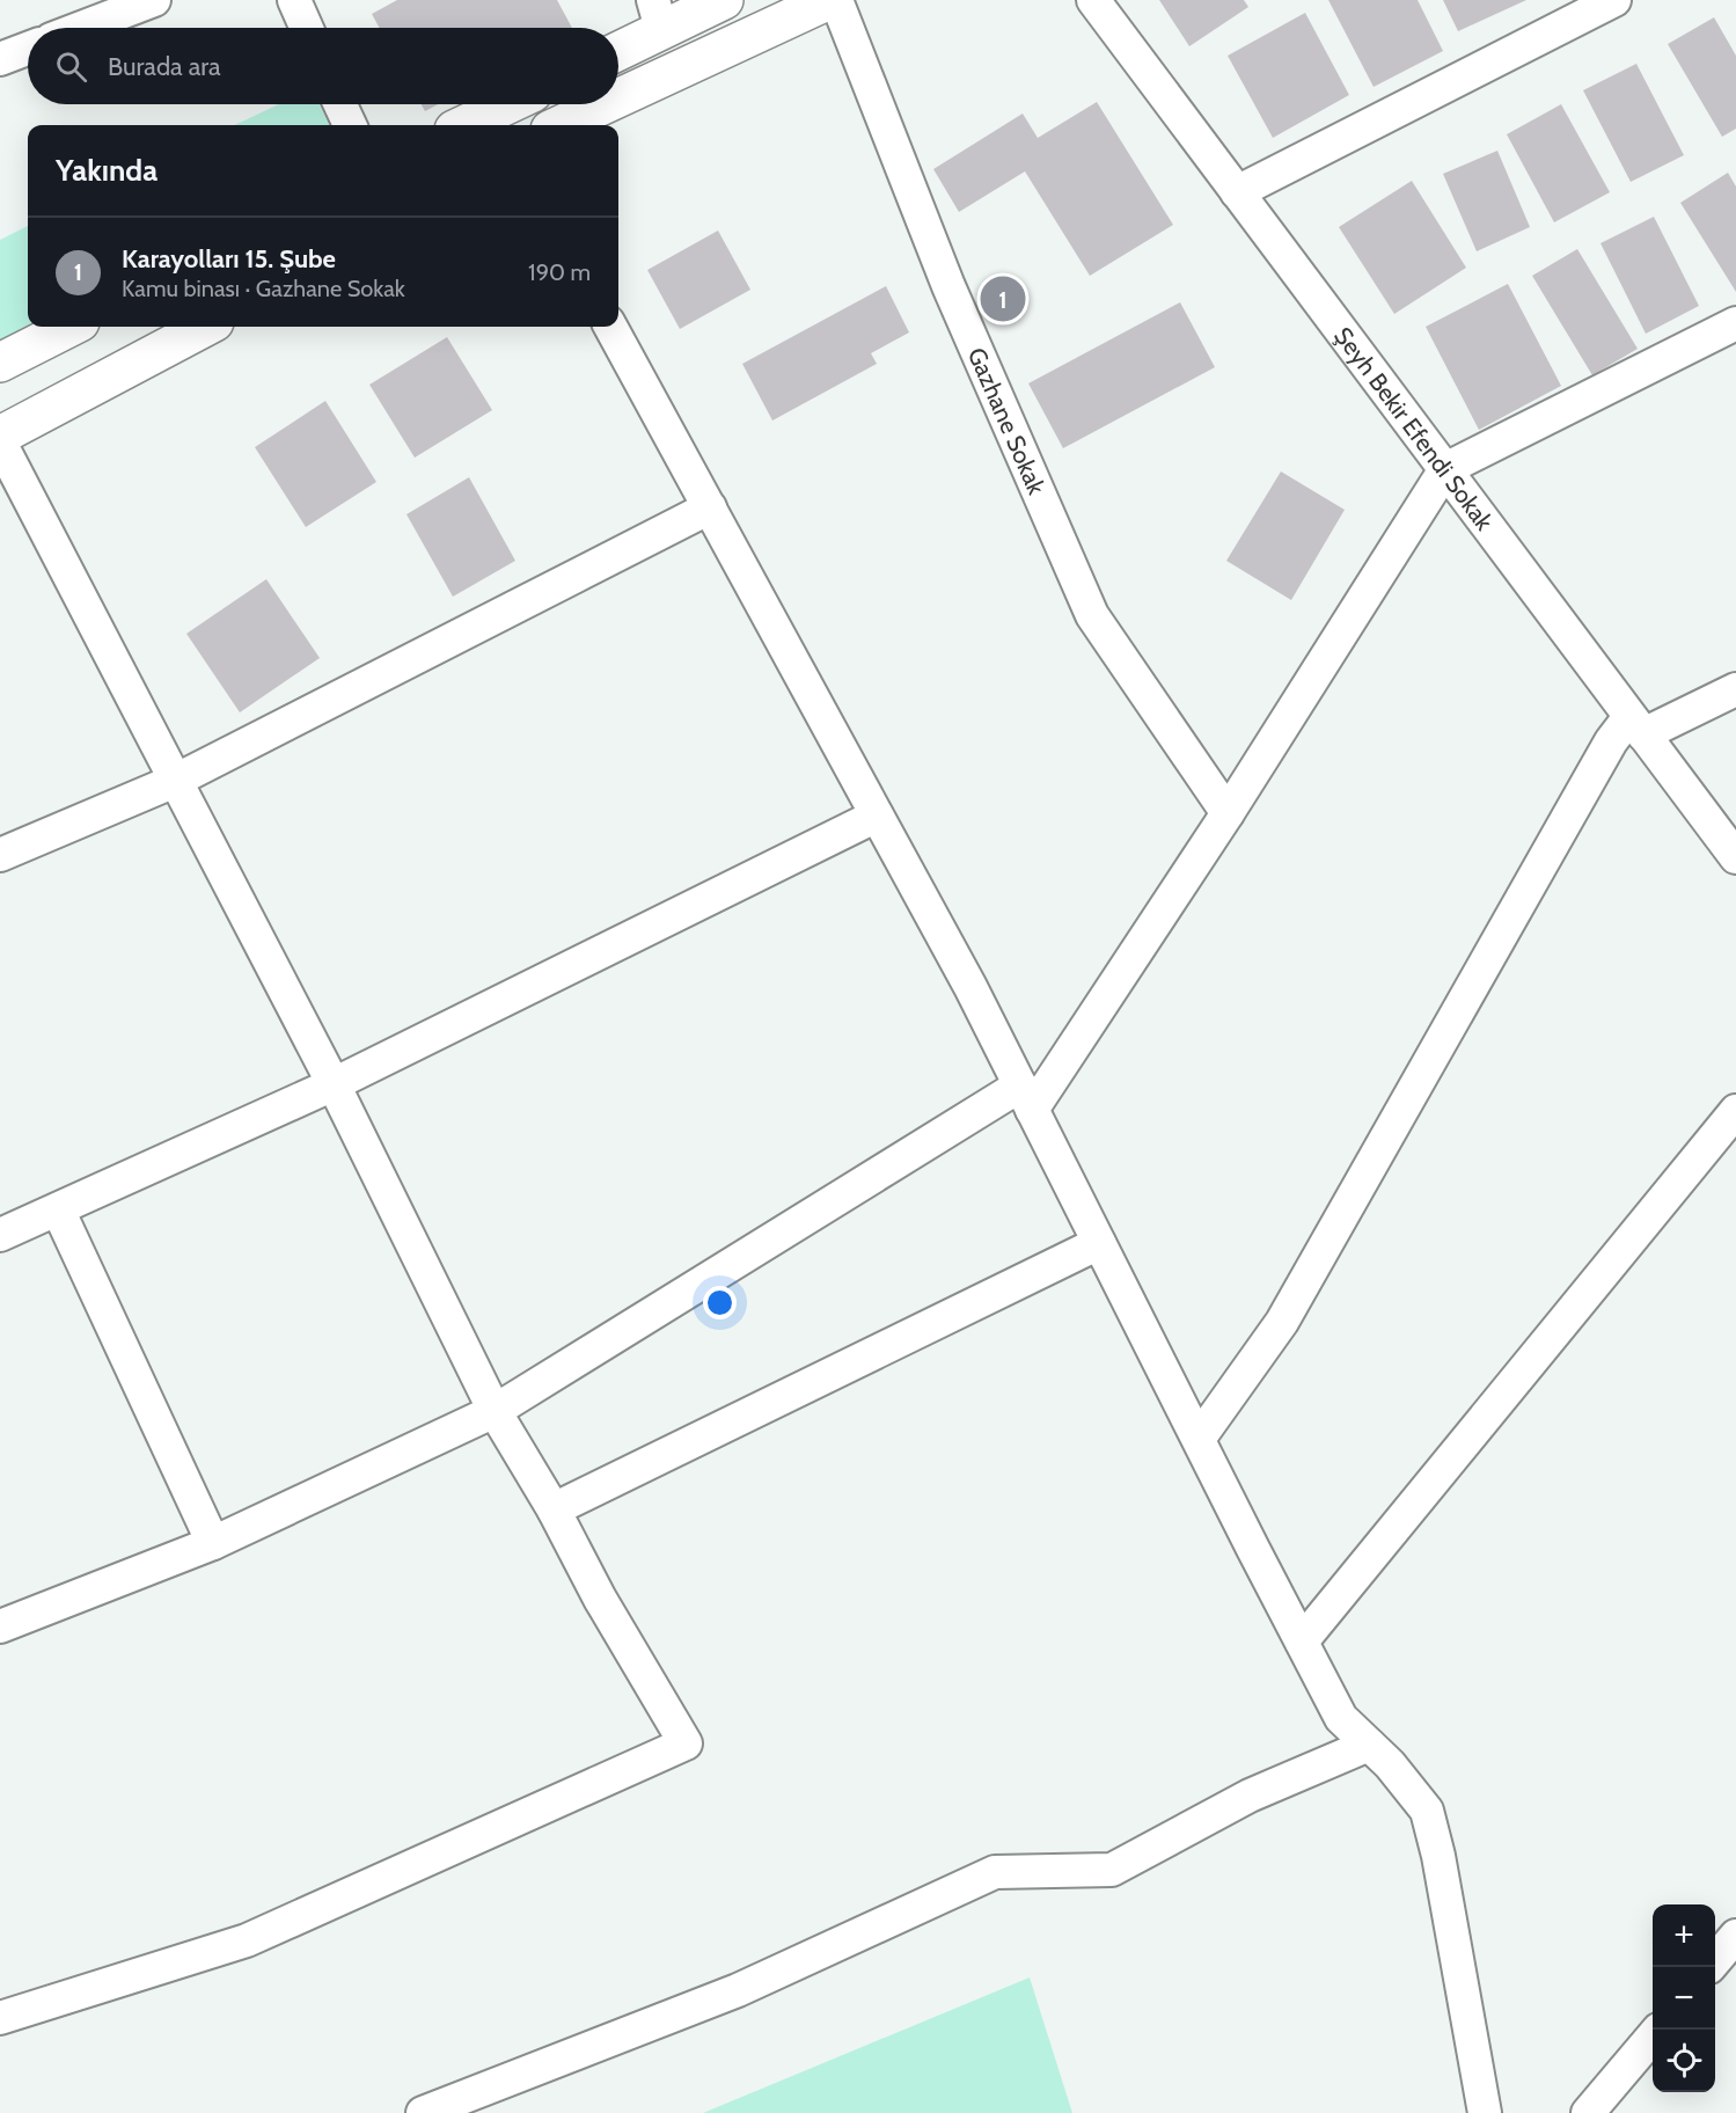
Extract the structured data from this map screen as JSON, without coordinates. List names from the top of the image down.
{
  "streets": {
    "street": ["Gazhane Sokak", "Şeyh Bekir Efendi Sokak"]
  },
  "page": {
    "search": "Burada ara",
    "heading": "Yakında",
    "list": [
      {
        "mark": "1",
        "name": "Karayolları 15. Şube",
        "note": "Kamu binası · Gazhane Sokak",
        "value": "190 m"
      }
    ],
    "pins": "1",
    "map_buttons": ["+", "−"]
  }
}
